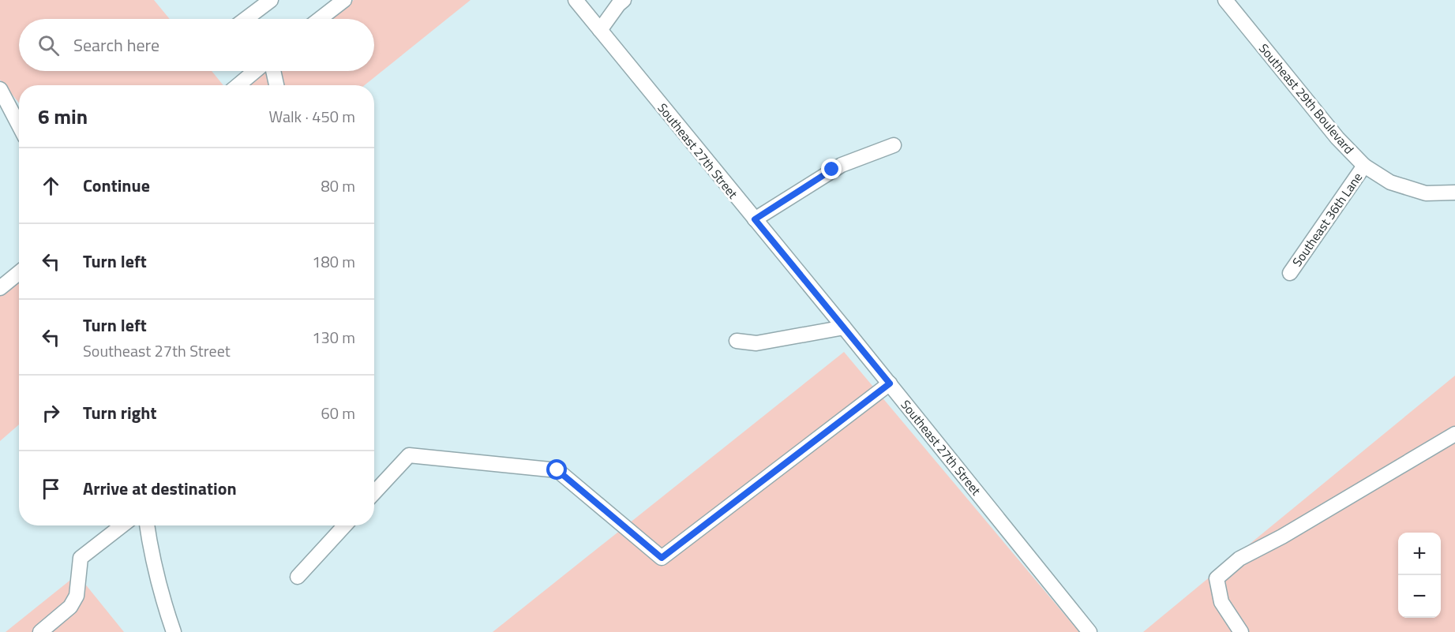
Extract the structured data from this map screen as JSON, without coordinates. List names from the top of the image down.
{
  "streets": {
    "street": ["Southeast 29th Boulevard", "Southeast 27th Street", "Southeast 36th Lane"]
  },
  "crossings": [
    ["Southeast 29th Boulevard", "Southeast 36th Lane"]
  ],
  "page": {
    "search": "Search here",
    "heading": ["6 min", "Walk · 450 m"],
    "list": [
      ["Continue", "80 m"],
      ["Turn left", "180 m"],
      ["Turn left", "Southeast 27th Street", "130 m"],
      ["Turn right", "60 m"],
      "Arrive at destination"
    ],
    "map_buttons": ["+", "−"]
  }
}
